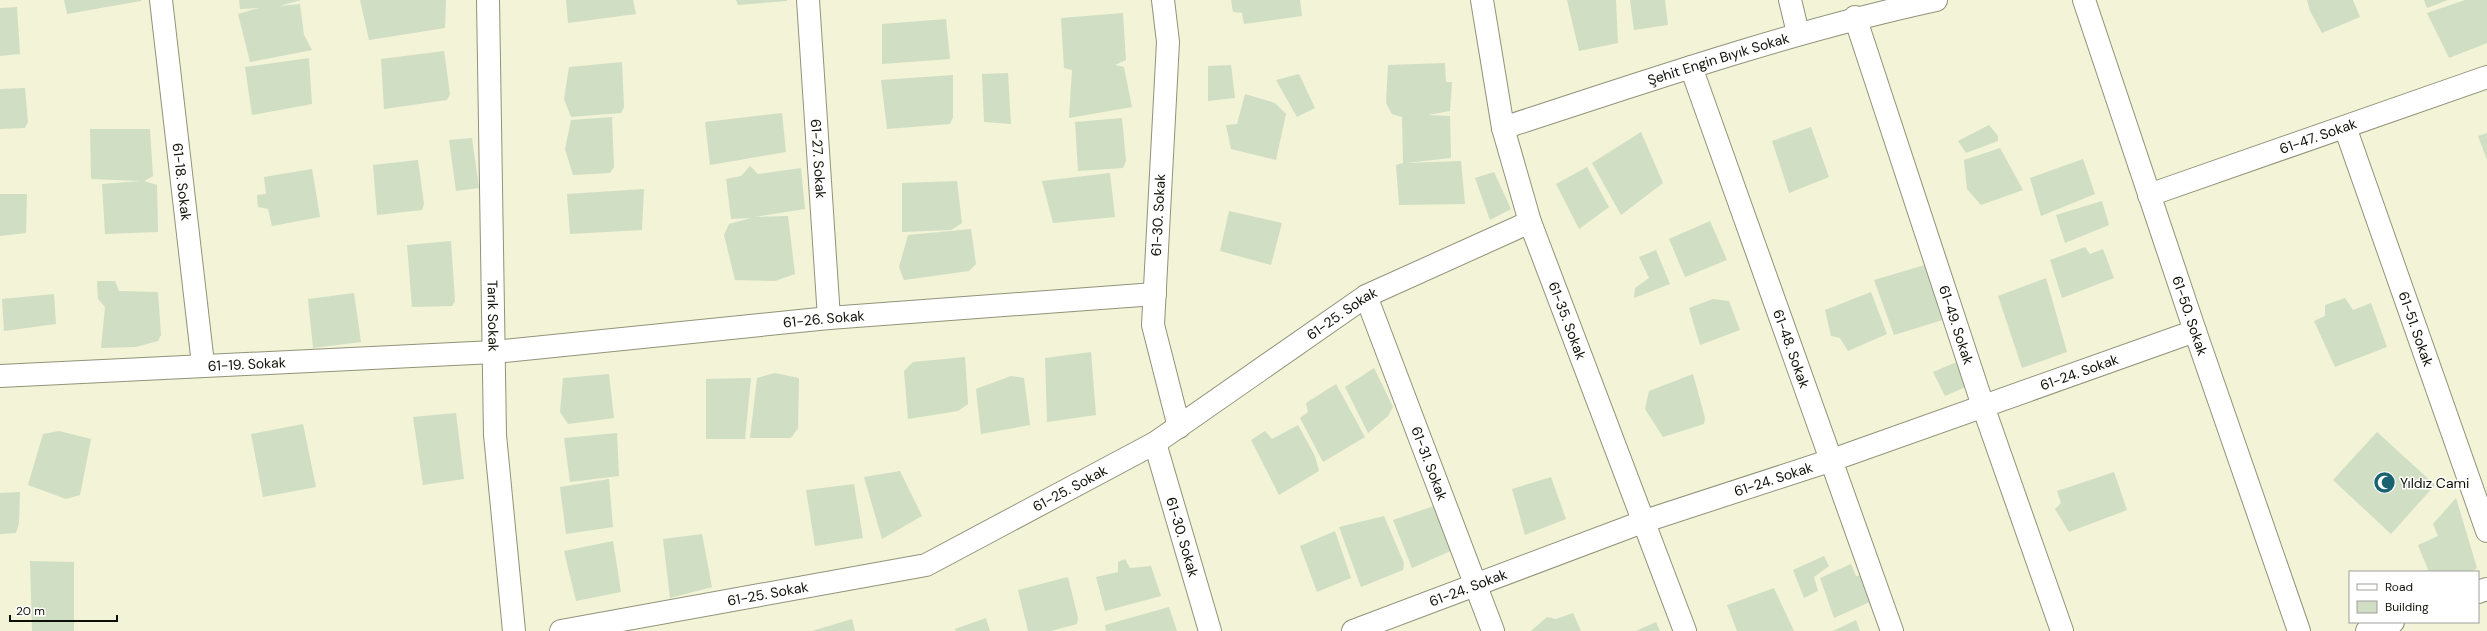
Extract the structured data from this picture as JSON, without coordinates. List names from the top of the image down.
{
  "streets": {
    "street": [
      "Şehit Engin Bıyık Sokak",
      "61-47. Sokak",
      "61-27. Sokak",
      "61-18. Sokak",
      "61-30. Sokak",
      "61-25. Sokak",
      "Tarık Sokak",
      "61-50. Sokak",
      "61-26. Sokak",
      "61-35. Sokak",
      "61-49. Sokak",
      "61-51. Sokak",
      "61-48. Sokak",
      "61-19. Sokak",
      "61-24. Sokak",
      "61-31. Sokak"
    ]
  },
  "crossings": [
    ["Şehit Engin Bıyık Sokak", "61-35. Sokak"],
    ["Şehit Engin Bıyık Sokak", "61-49. Sokak"],
    ["Şehit Engin Bıyık Sokak", "61-48. Sokak"],
    ["61-47. Sokak", "61-50. Sokak"],
    ["61-47. Sokak", "61-51. Sokak"],
    ["61-27. Sokak", "61-26. Sokak"],
    ["61-18. Sokak", "61-19. Sokak"],
    ["61-30. Sokak", "61-25. Sokak"],
    ["61-30. Sokak", "61-26. Sokak"],
    ["61-25. Sokak", "61-35. Sokak"],
    ["61-25. Sokak", "61-31. Sokak"],
    ["Tarık Sokak", "61-26. Sokak"],
    ["Tarık Sokak", "61-19. Sokak"],
    ["61-50. Sokak", "61-24. Sokak"],
    ["61-26. Sokak", "61-19. Sokak"],
    ["61-35. Sokak", "61-24. Sokak"],
    ["61-49. Sokak", "61-24. Sokak"],
    ["61-48. Sokak", "61-24. Sokak"],
    ["61-24. Sokak", "61-31. Sokak"]
  ],
  "places": {
    "mosque": ["Yıldız Cami"]
  },
  "legend": ["Road", "Building"],
  "scale_bar": "20 m"
}
